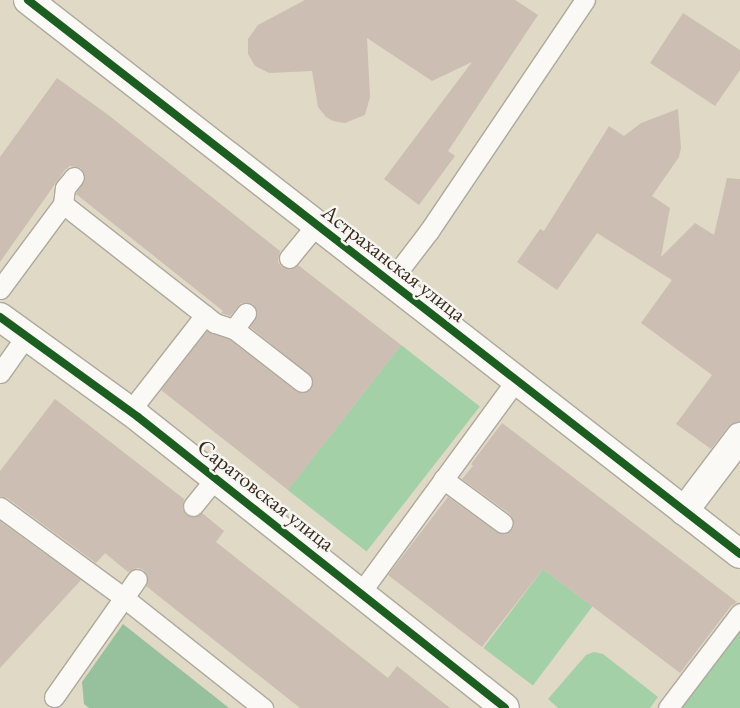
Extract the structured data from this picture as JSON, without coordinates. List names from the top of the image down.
{
  "streets": {
    "street": ["Астраханская улица", "Саратовская улица"]
  }
}
